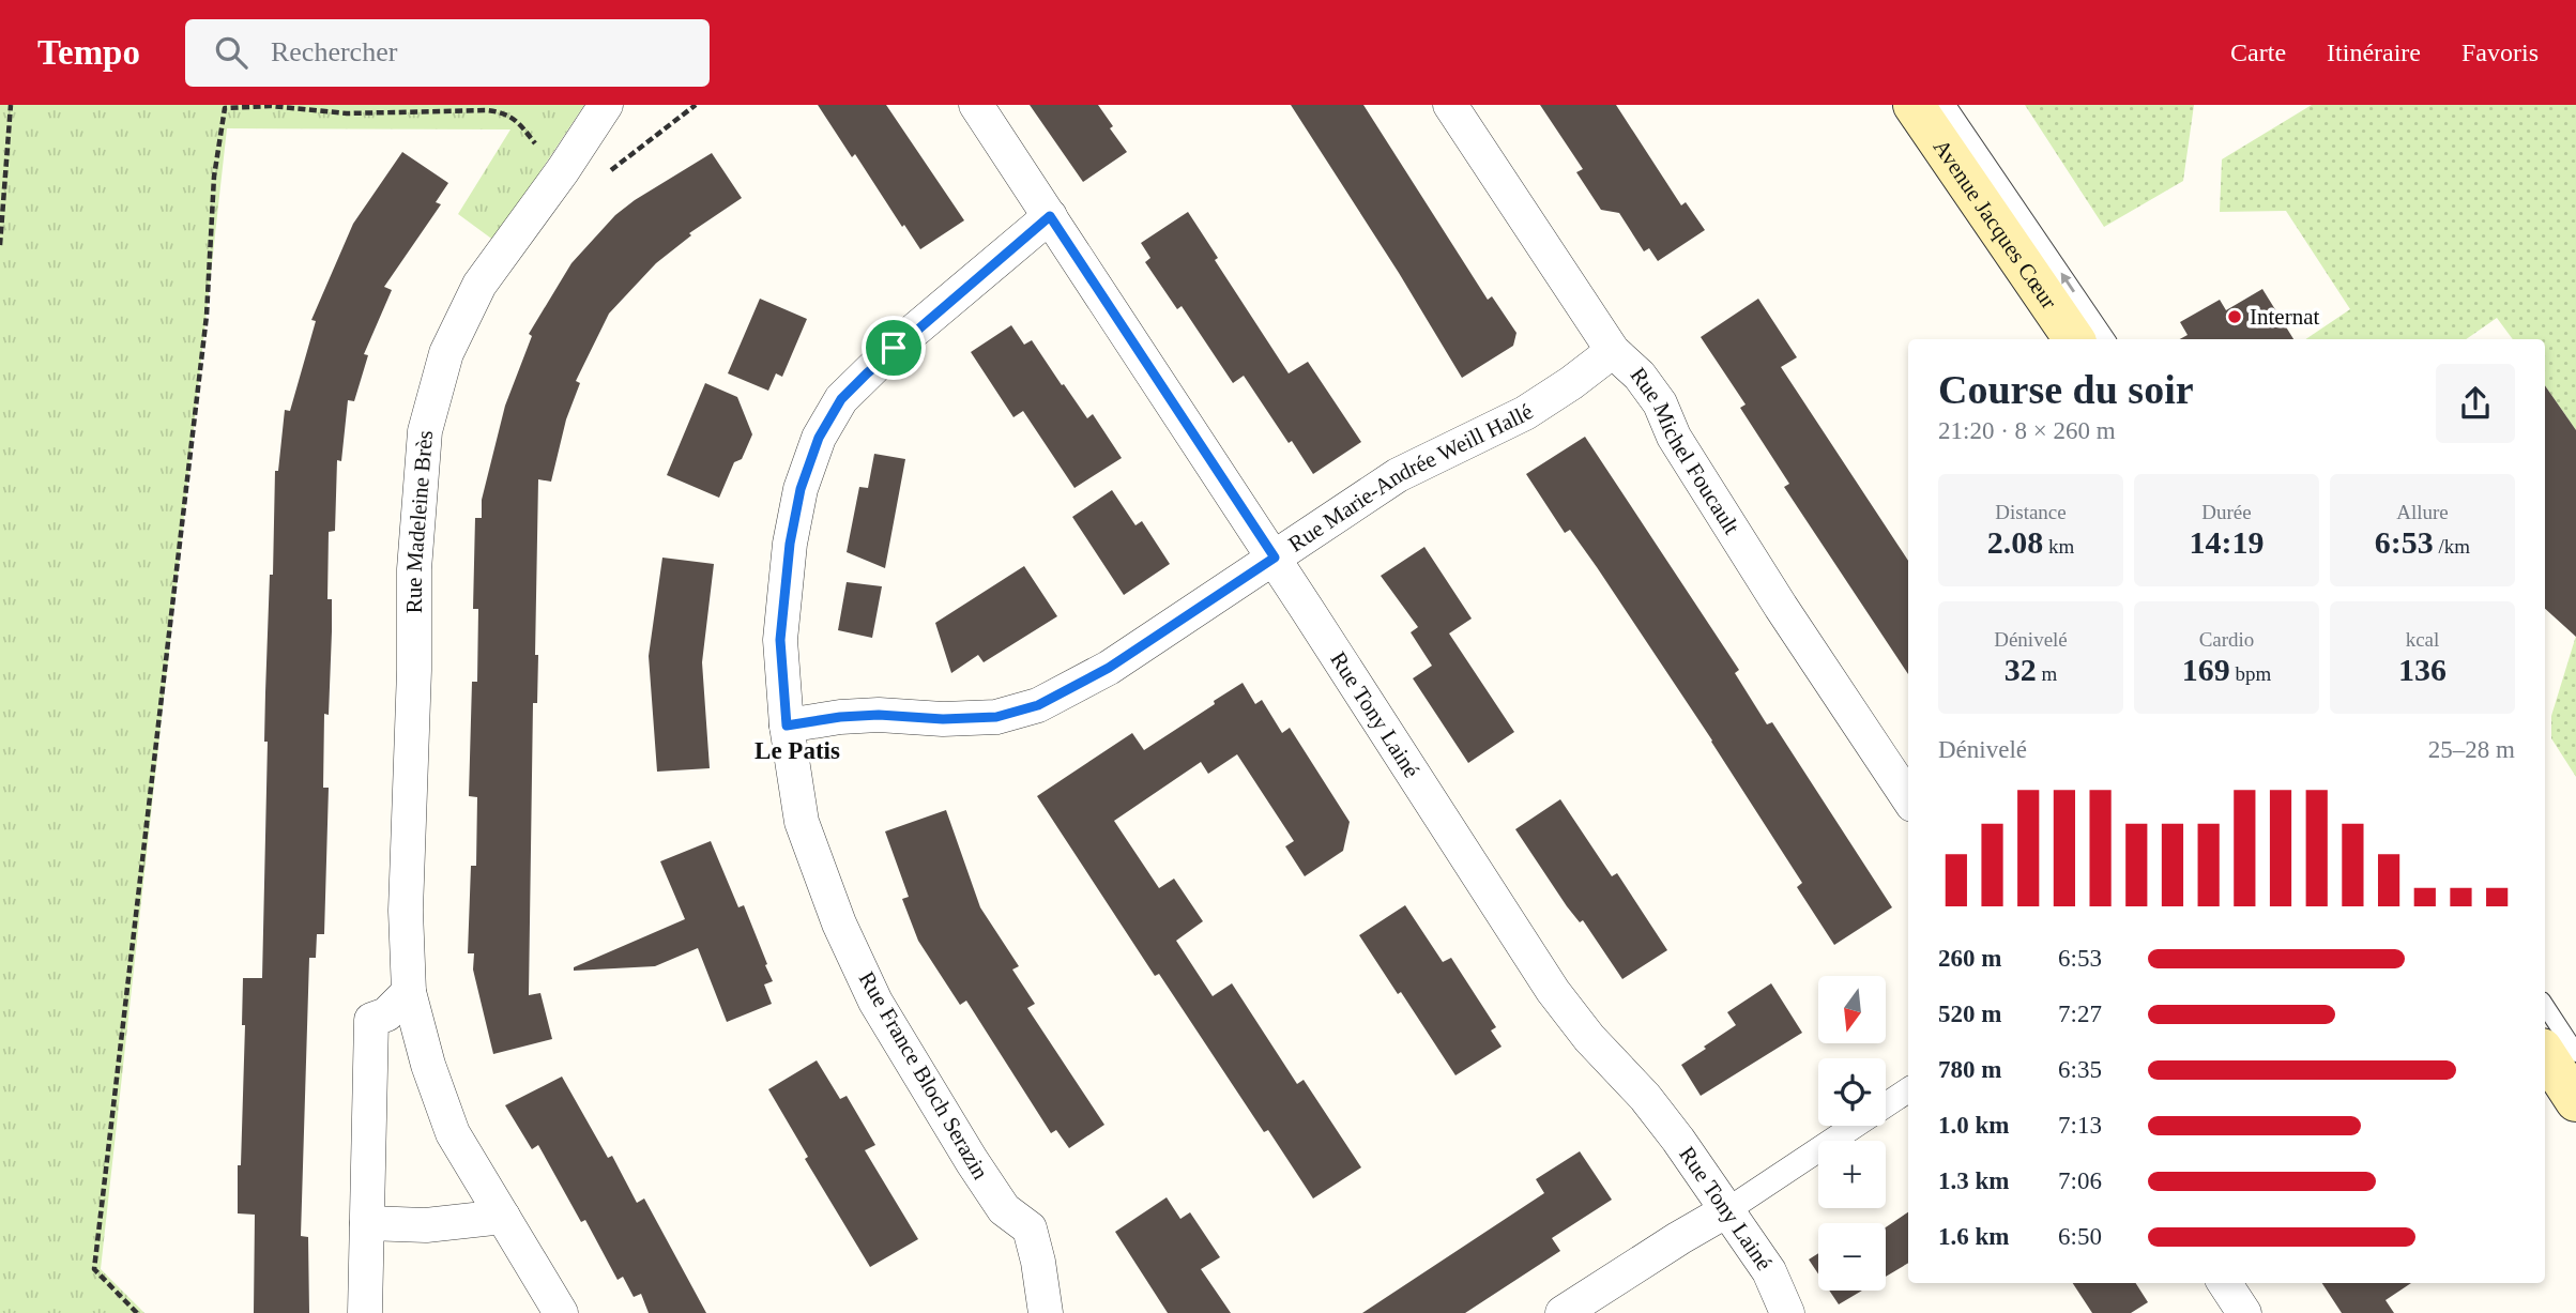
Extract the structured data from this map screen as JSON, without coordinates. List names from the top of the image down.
{
  "streets": {
    "main road": ["Avenue Jacques Cœur"],
    "street": [
      "Rue Michel Foucault",
      "Rue Marie-Andrée Weill Hallé",
      "Rue Madeleine Brès",
      "Rue Tony Lainé",
      "Rue France Bloch Serazin"
    ]
  },
  "crossings": [
    ["Rue Michel Foucault", "Rue Marie-Andrée Weill Hallé"],
    ["Rue Marie-Andrée Weill Hallé", "Rue Tony Lainé"],
    ["Rue Marie-Andrée Weill Hallé", "Rue France Bloch Serazin"],
    ["Rue Tony Lainé", "Rue France Bloch Serazin"]
  ],
  "districts": ["Le Patis"],
  "places": ["Internat"],
  "north": "bottom",
  "page": {
    "header": "Tempo",
    "search": "Rechercher",
    "nav": ["Carte", "Itinéraire", "Favoris"],
    "heading": ["Course du soir", "21:20 · 8 × 260 m"],
    "stats": [
      ["Distance", "2.08 km"],
      ["Durée", "14:19"],
      ["Allure", "6:53 /km"],
      ["Dénivelé", "32 m"],
      ["Cardio", "169 bpm"],
      ["kcal", "136"]
    ],
    "chart": ["Dénivelé", "25–28 m"],
    "list": [
      {
        "name": "260 m",
        "note": "6:53"
      },
      {
        "name": "520 m",
        "note": "7:27"
      },
      {
        "name": "780 m",
        "note": "6:35"
      },
      {
        "name": "1.0 km",
        "note": "7:13"
      },
      {
        "name": "1.3 km",
        "note": "7:06"
      },
      {
        "name": "1.6 km",
        "note": "6:50"
      }
    ],
    "map_buttons": ["+", "−"]
  }
}
